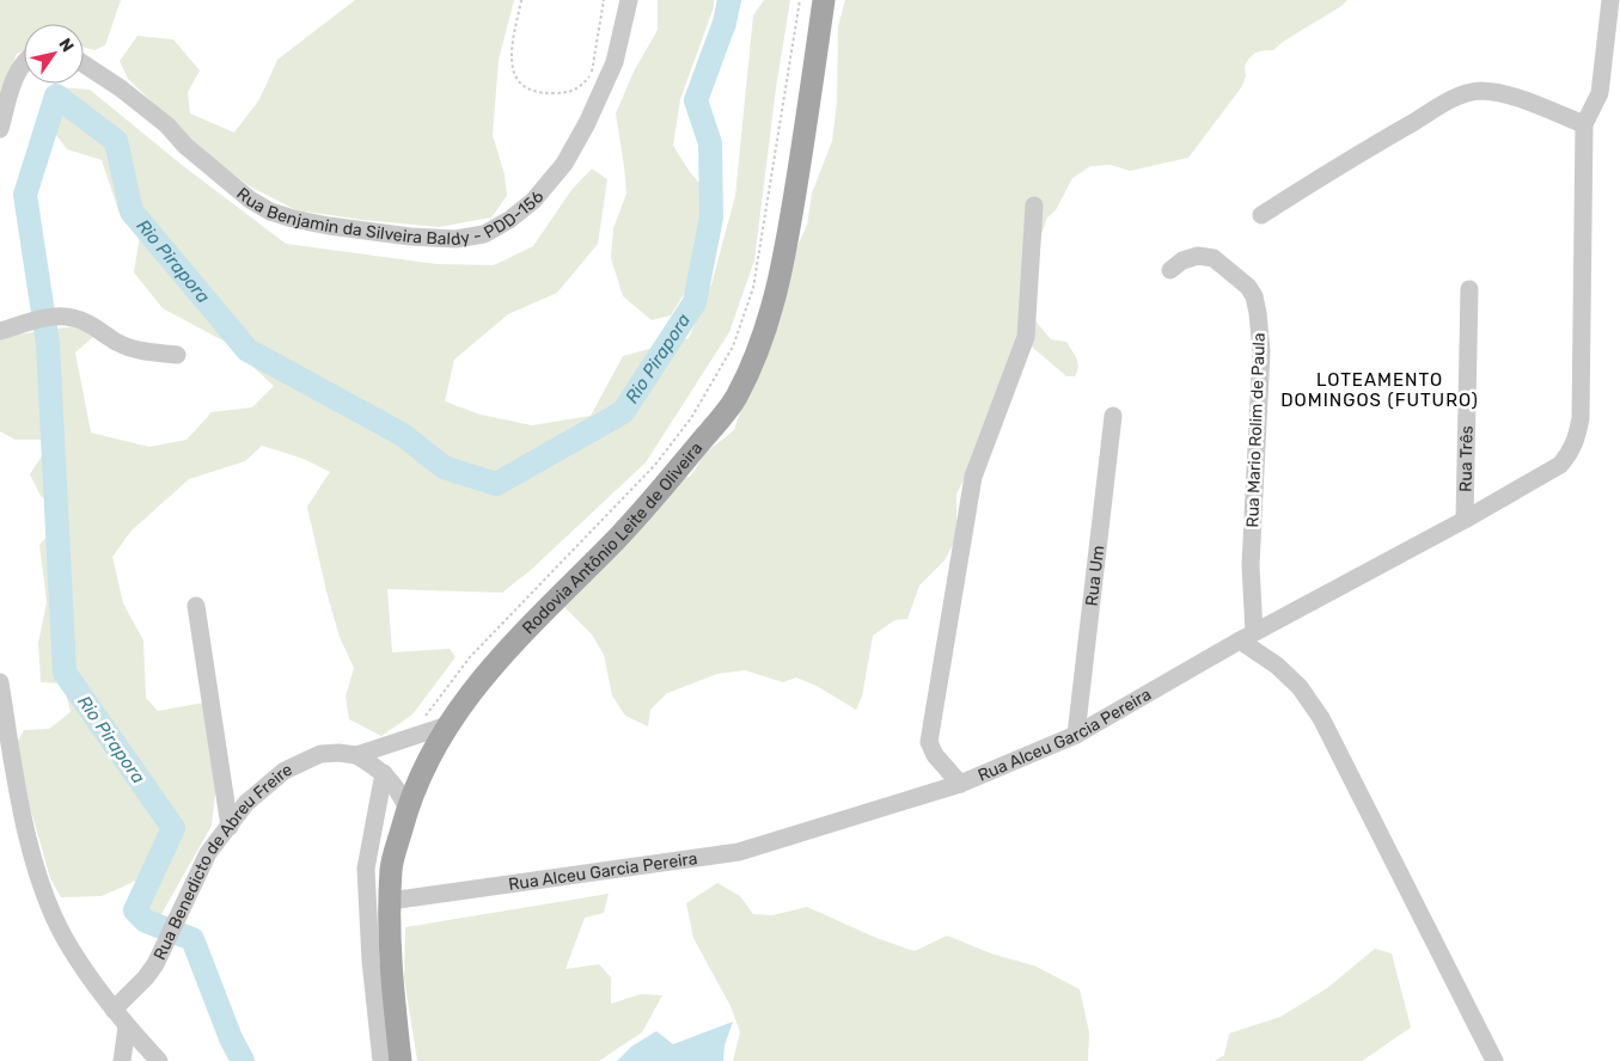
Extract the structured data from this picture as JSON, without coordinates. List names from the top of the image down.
{
  "streets": {
    "main road": ["Rodovia Antônio Leite de Oliveira"],
    "street": [
      "Rua Benjamin da Silveira Baldy - PDD-156",
      "Rua Mario Rolim de Paula",
      "Rua Três",
      "Rua Um",
      "Rua Alceu Garcia Pereira",
      "Rua Benedicto de Abreu Freire"
    ]
  },
  "crossings": [
    ["Rua Mario Rolim de Paula", "Rua Alceu Garcia Pereira"],
    ["Rua Três", "Rua Alceu Garcia Pereira"],
    ["Rodovia Antônio Leite de Oliveira", "Rua Alceu Garcia Pereira"],
    ["Rodovia Antônio Leite de Oliveira", "Rua Benedicto de Abreu Freire"],
    ["Rua Um", "Rua Alceu Garcia Pereira"]
  ],
  "districts": ["LOTEAMENTO DOMINGOS (FUTURO)"],
  "water": ["Rio Pirapora"],
  "north": "top right"
}
